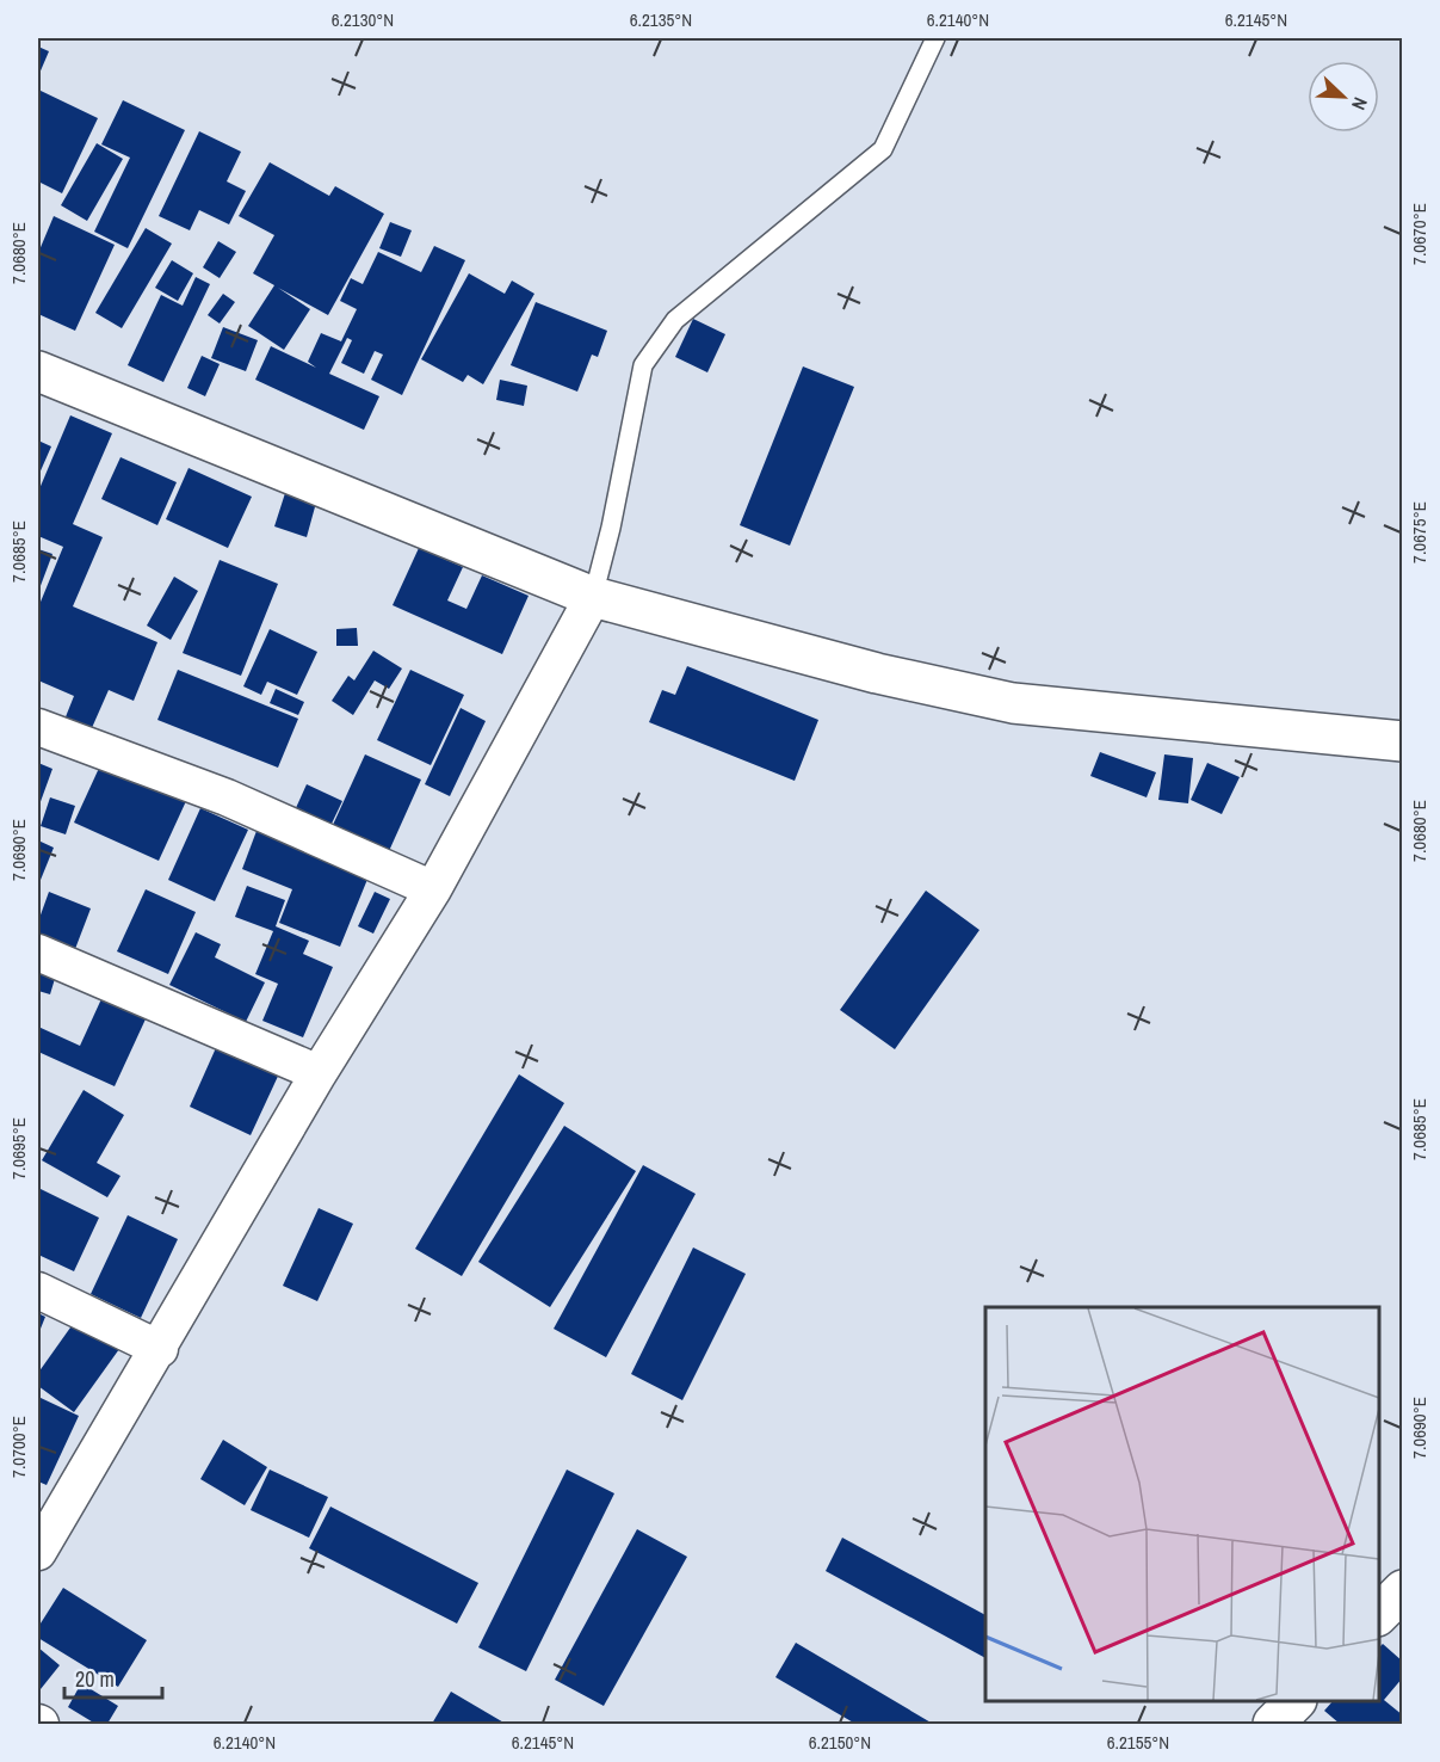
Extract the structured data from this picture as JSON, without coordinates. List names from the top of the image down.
{
  "scale_bar": "20 m",
  "north": "bottom right",
  "coordinates": [
    "6.2130°N",
    "6.2135°N",
    "6.2140°N",
    "6.2145°N",
    "7.0670°E",
    "7.0680°E",
    "7.0675°E",
    "7.0685°E",
    "7.0690°E",
    "7.0695°E",
    "7.0700°E",
    "6.2150°N",
    "6.2155°N"
  ]
}
